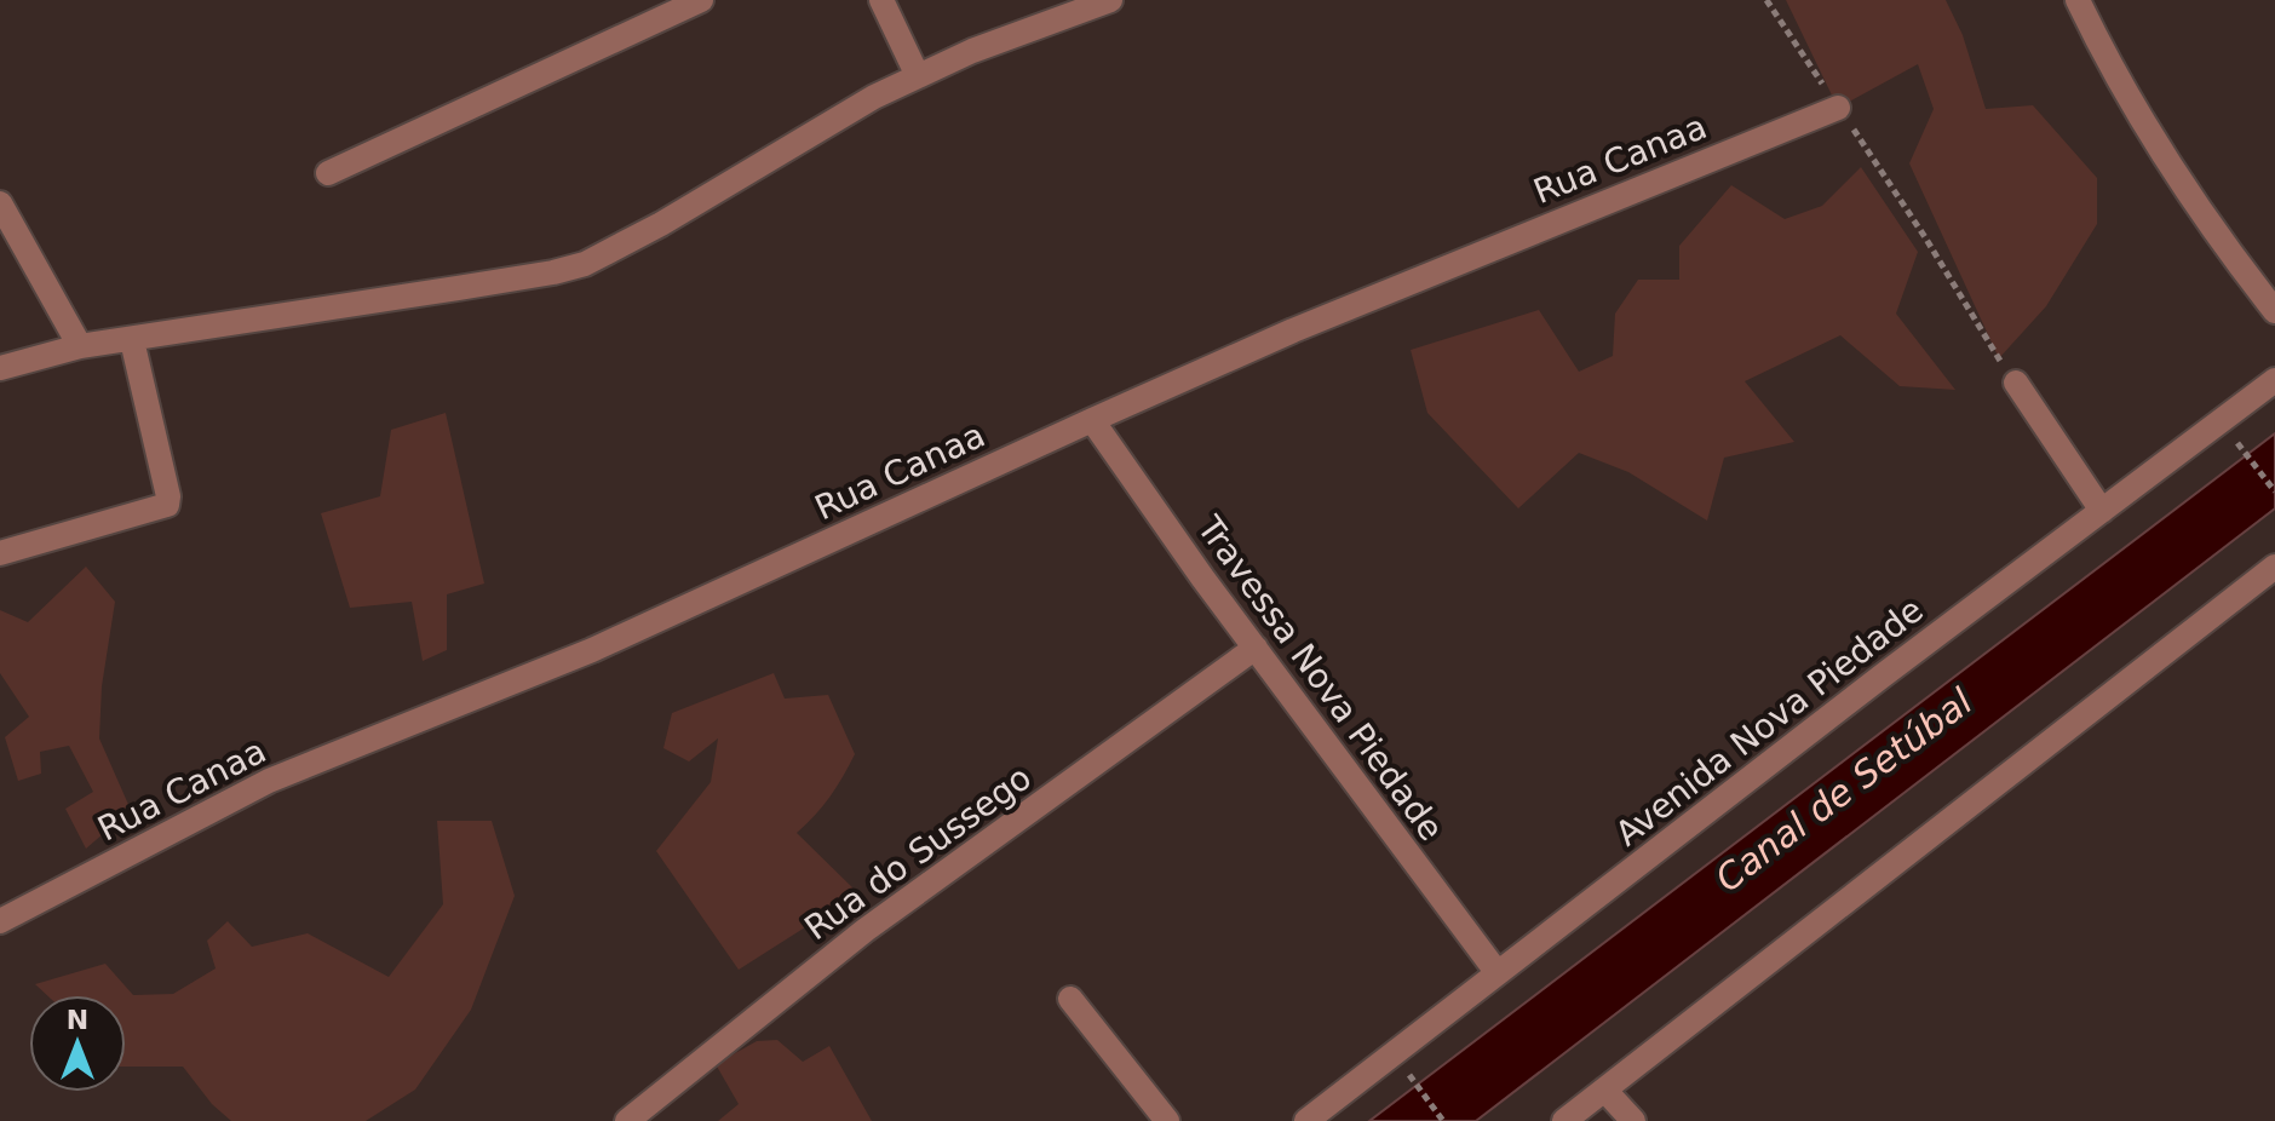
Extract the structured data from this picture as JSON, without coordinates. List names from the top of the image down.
{
  "streets": {
    "street": [
      "Rua Canaa",
      "Travessa Nova Piedade",
      "Avenida Nova Piedade",
      "Rua do Sussego"
    ]
  },
  "crossings": [
    ["Rua Canaa", "Travessa Nova Piedade"],
    ["Travessa Nova Piedade", "Avenida Nova Piedade"],
    ["Travessa Nova Piedade", "Rua do Sussego"]
  ],
  "water": ["Canal de Setúbal"],
  "north": "top"
}
